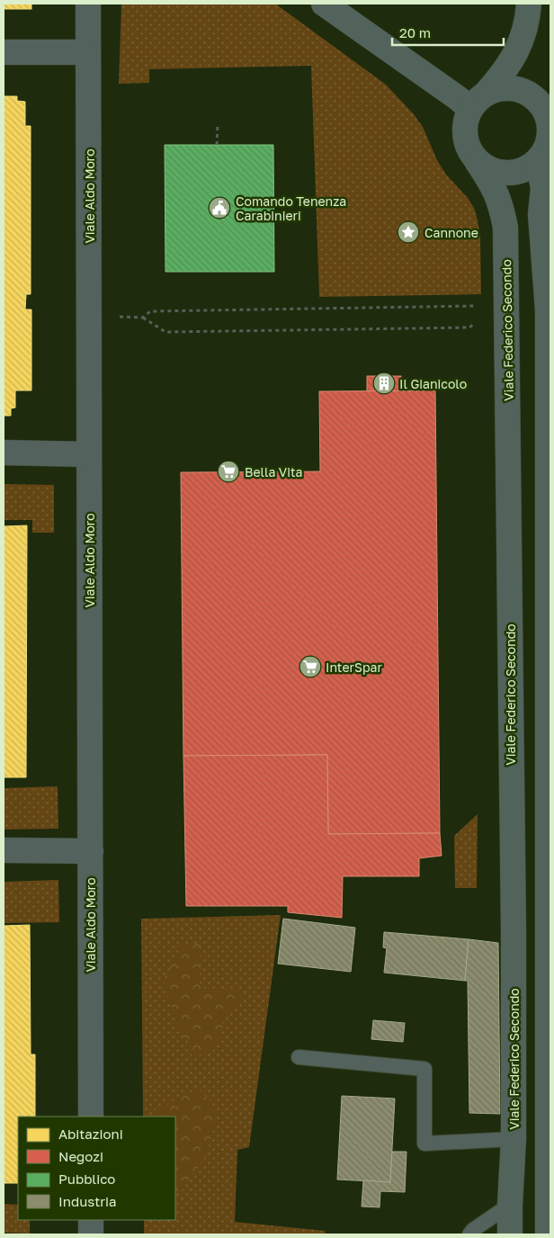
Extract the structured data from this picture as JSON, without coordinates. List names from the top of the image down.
{
  "streets": {
    "main road": ["Viale Federico Secondo"],
    "street": ["Viale Aldo Moro"]
  },
  "places": {
    "public building": ["Comando Tenenza Carabinieri"],
    "place": ["Cannone"],
    "building": ["Il Gianicolo"],
    "supermarket": ["Bella Vita", "InterSpar"]
  },
  "legend": [
    "Abitazioni",
    "Negozi",
    "Pubblico",
    "Industria"
  ],
  "scale_bar": "20 m"
}
